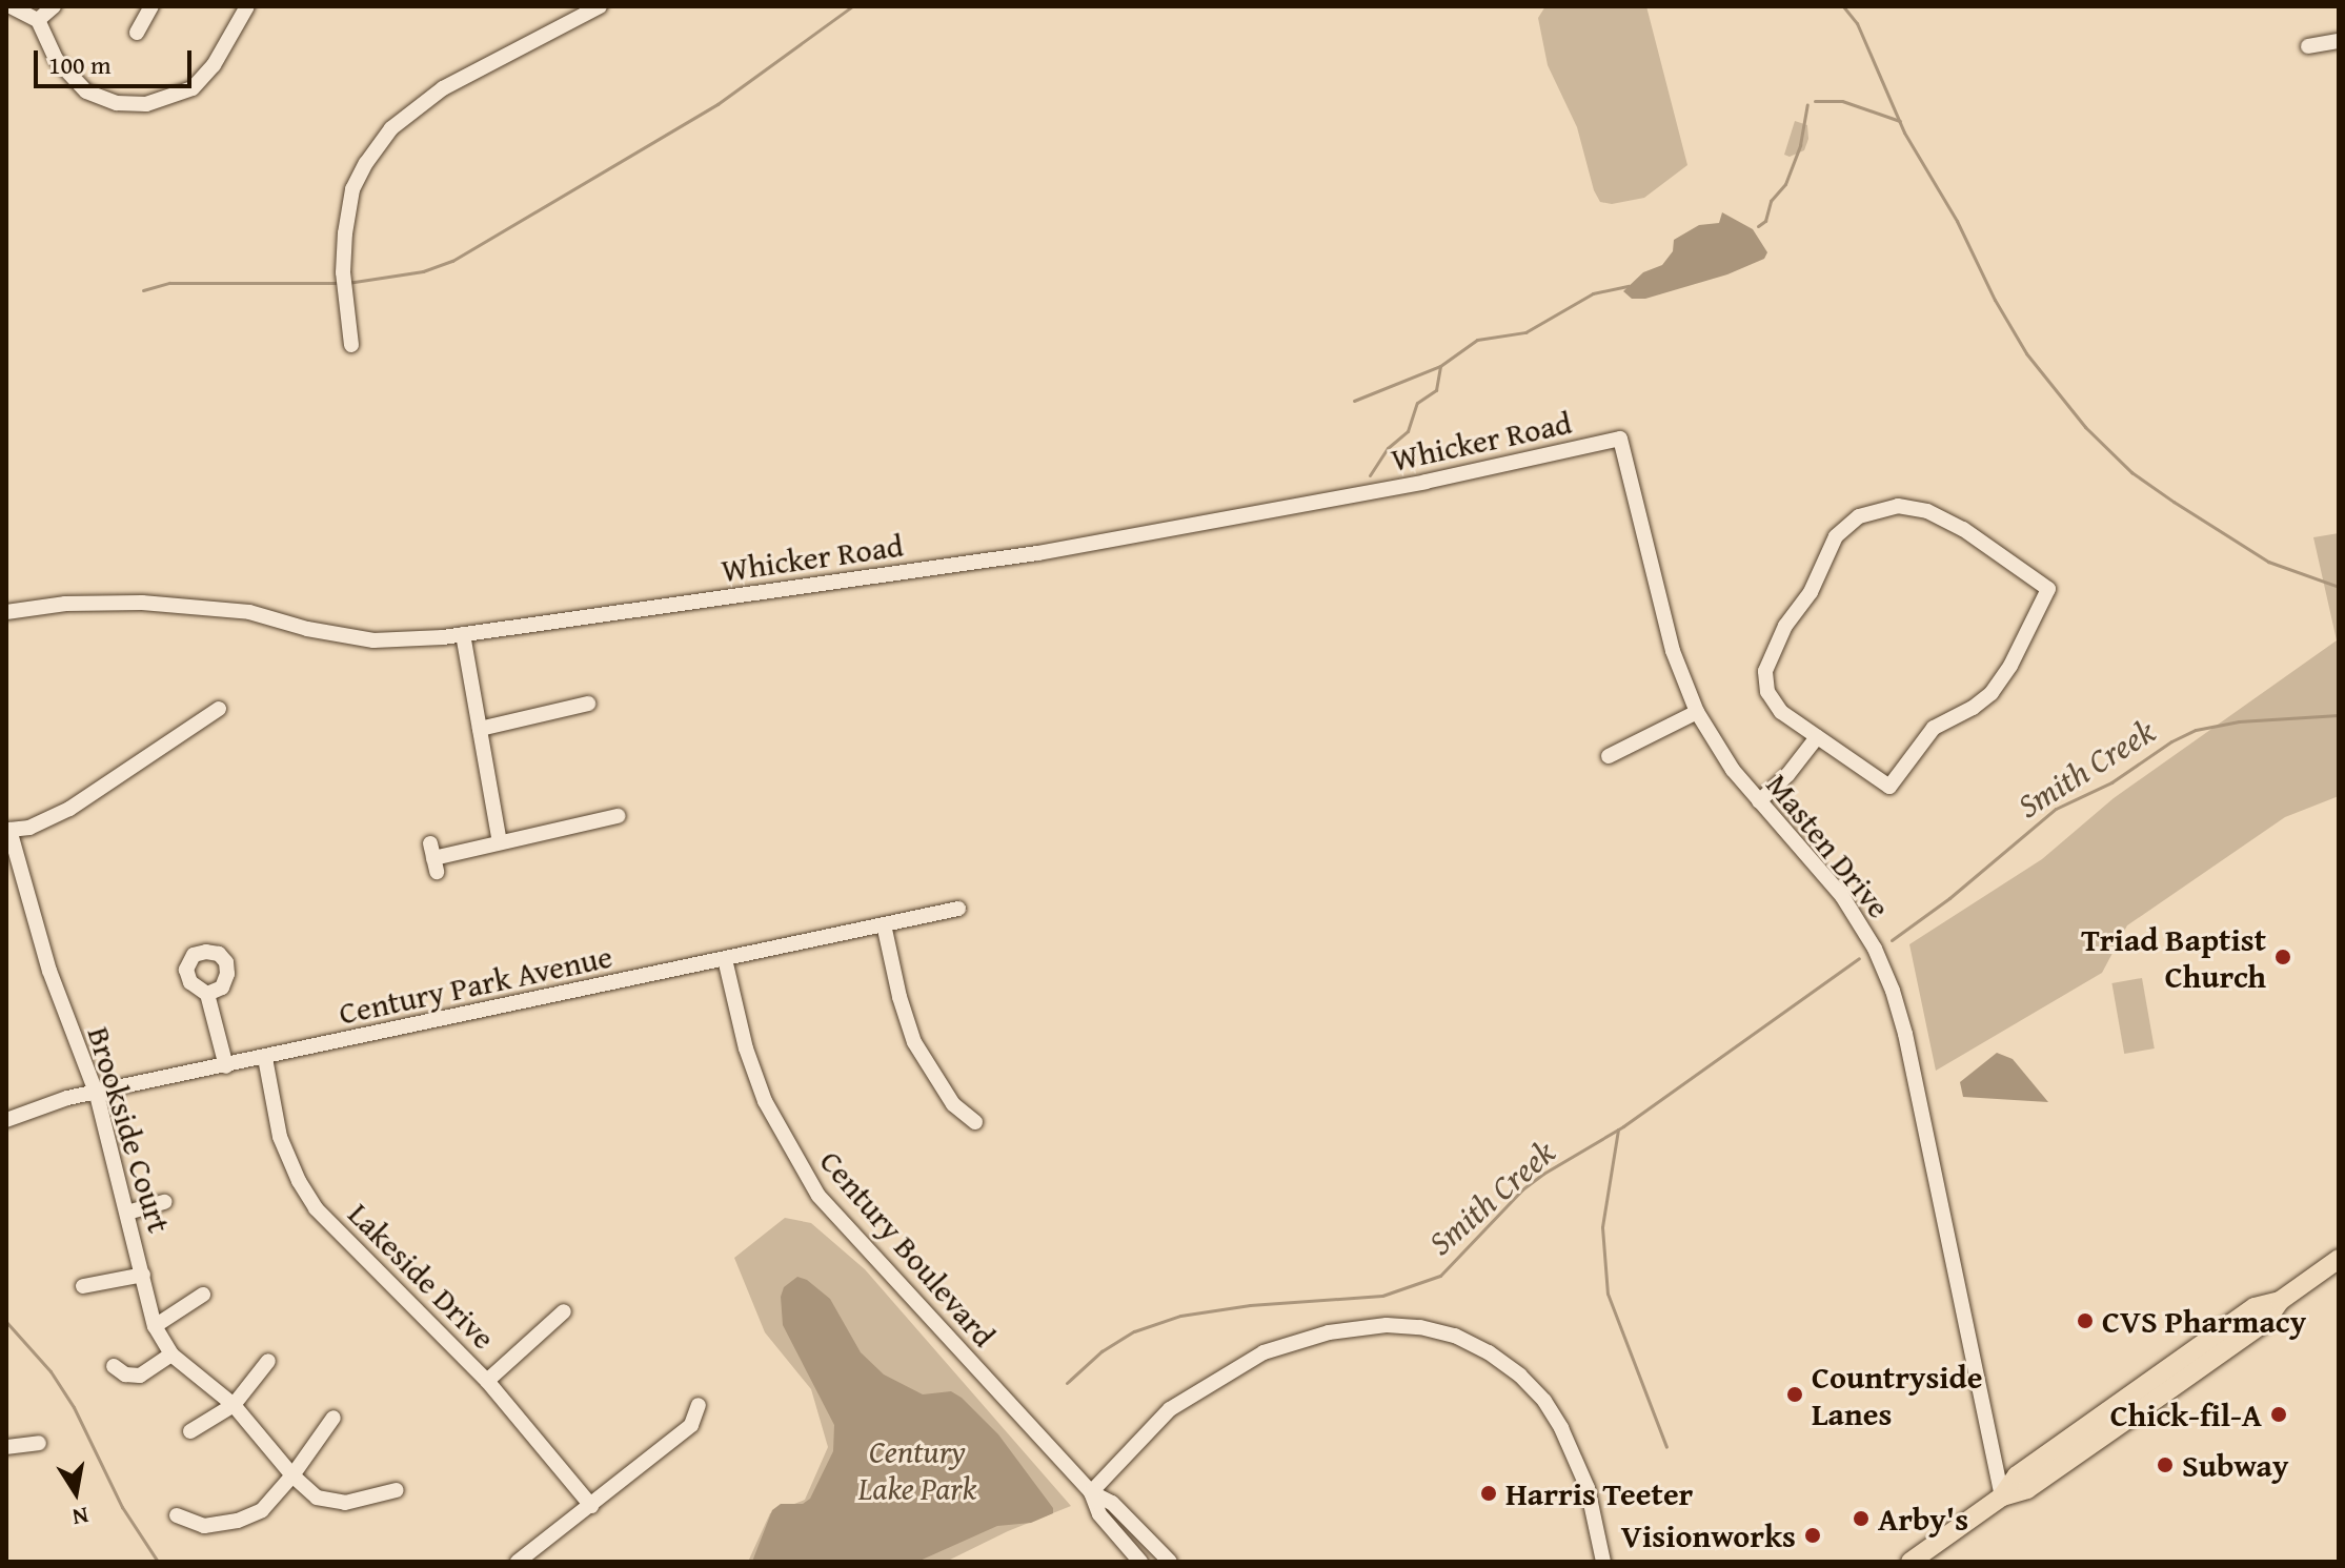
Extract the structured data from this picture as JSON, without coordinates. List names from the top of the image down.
{
  "streets": {
    "street": [
      "Whicker Road",
      "Masten Drive",
      "Century Park Avenue",
      "Brookside Court",
      "Century Boulevard",
      "Lakeside Drive"
    ]
  },
  "crossings": [
    ["Whicker Road", "Masten Drive"],
    ["Century Park Avenue", "Brookside Court"],
    ["Century Park Avenue", "Century Boulevard"],
    ["Century Park Avenue", "Lakeside Drive"]
  ],
  "water": ["Smith Creek"],
  "parks": ["Century Lake Park"],
  "places": [
    "Triad Baptist Church",
    "CVS Pharmacy",
    "Countryside Lanes",
    "Chick-fil-A",
    "Subway",
    "Harris Teeter",
    "Arby's",
    "Visionworks"
  ],
  "scale_bar": "100 m",
  "north": "bottom"
}
